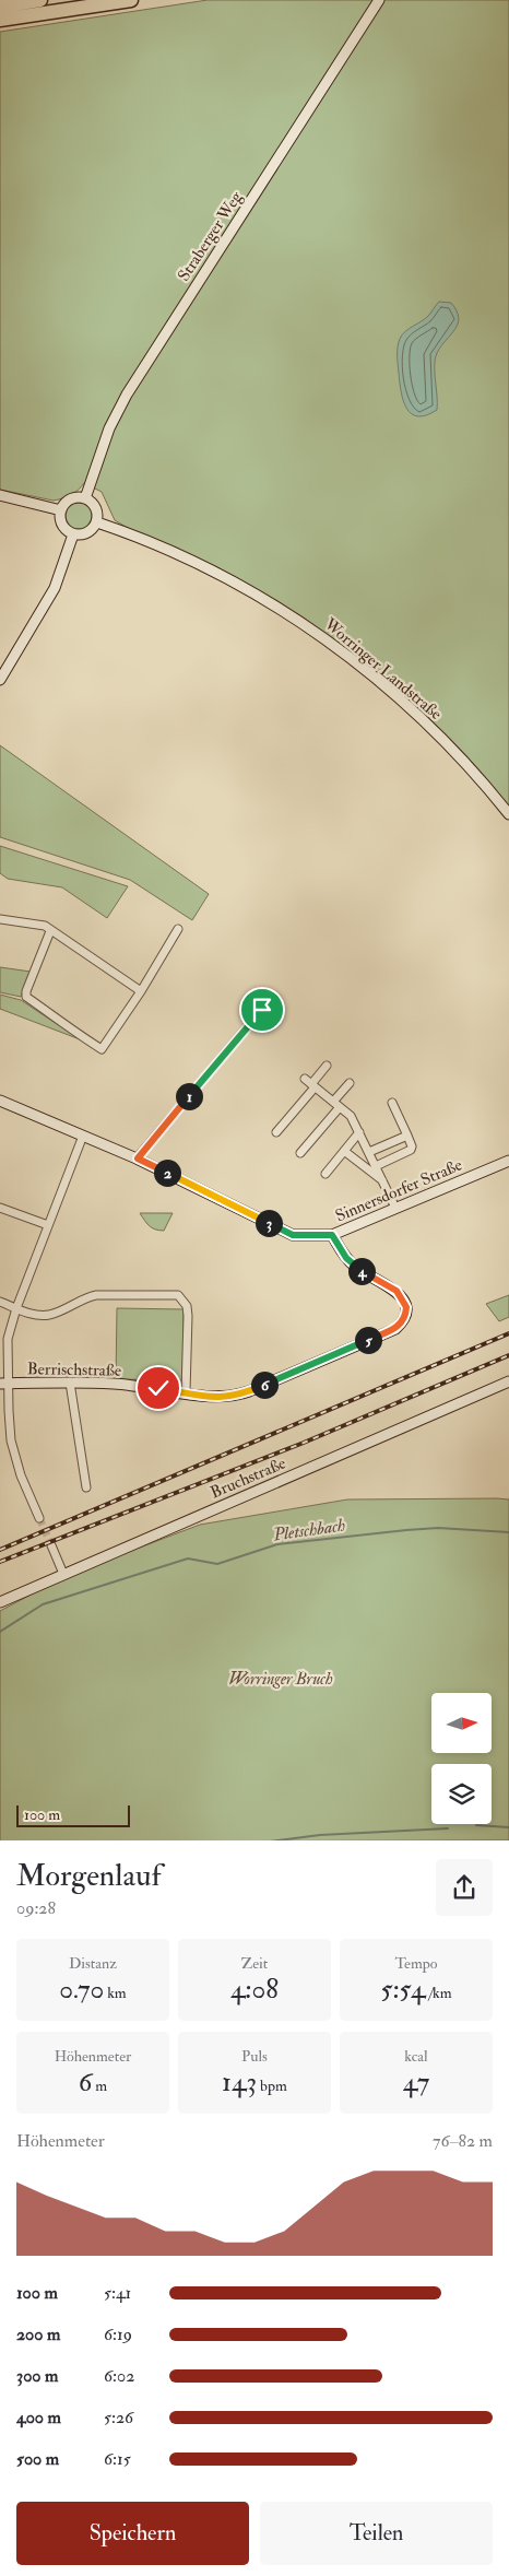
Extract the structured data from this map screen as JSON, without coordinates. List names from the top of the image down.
{
  "streets": {
    "main road": [
      "Straberger Weg",
      "Worringer Landstraße",
      "Sinnersdorfer Straße",
      "Berrischstraße",
      "Bruchstraße"
    ]
  },
  "crossings": [
    ["Straberger Weg", "Worringer Landstraße"],
    ["Sinnersdorfer Straße", "Berrischstraße"]
  ],
  "water": ["Pletschbach"],
  "parks": ["Worringer Bruch"],
  "scale_bar": "100 m",
  "north": "right",
  "page": {
    "pins": [
      "1",
      "2",
      "3",
      "4",
      "5",
      "6"
    ],
    "scale": "100 m",
    "heading": ["Morgenlauf", "09:28"],
    "stats": [
      ["Distanz", "0.70 km"],
      ["Zeit", "4:08"],
      ["Tempo", "5:54 /km"],
      ["Höhenmeter", "6 m"],
      ["Puls", "143 bpm"],
      ["kcal", "47"]
    ],
    "chart": ["Höhenmeter", "76–82 m"],
    "list": [
      {
        "name": "100 m",
        "note": "5:41"
      },
      {
        "name": "200 m",
        "note": "6:19"
      },
      {
        "name": "300 m",
        "note": "6:02"
      },
      {
        "name": "400 m",
        "note": "5:26"
      },
      {
        "name": "500 m",
        "note": "6:15"
      }
    ],
    "buttons": ["Speichern", "Teilen"]
  }
}
